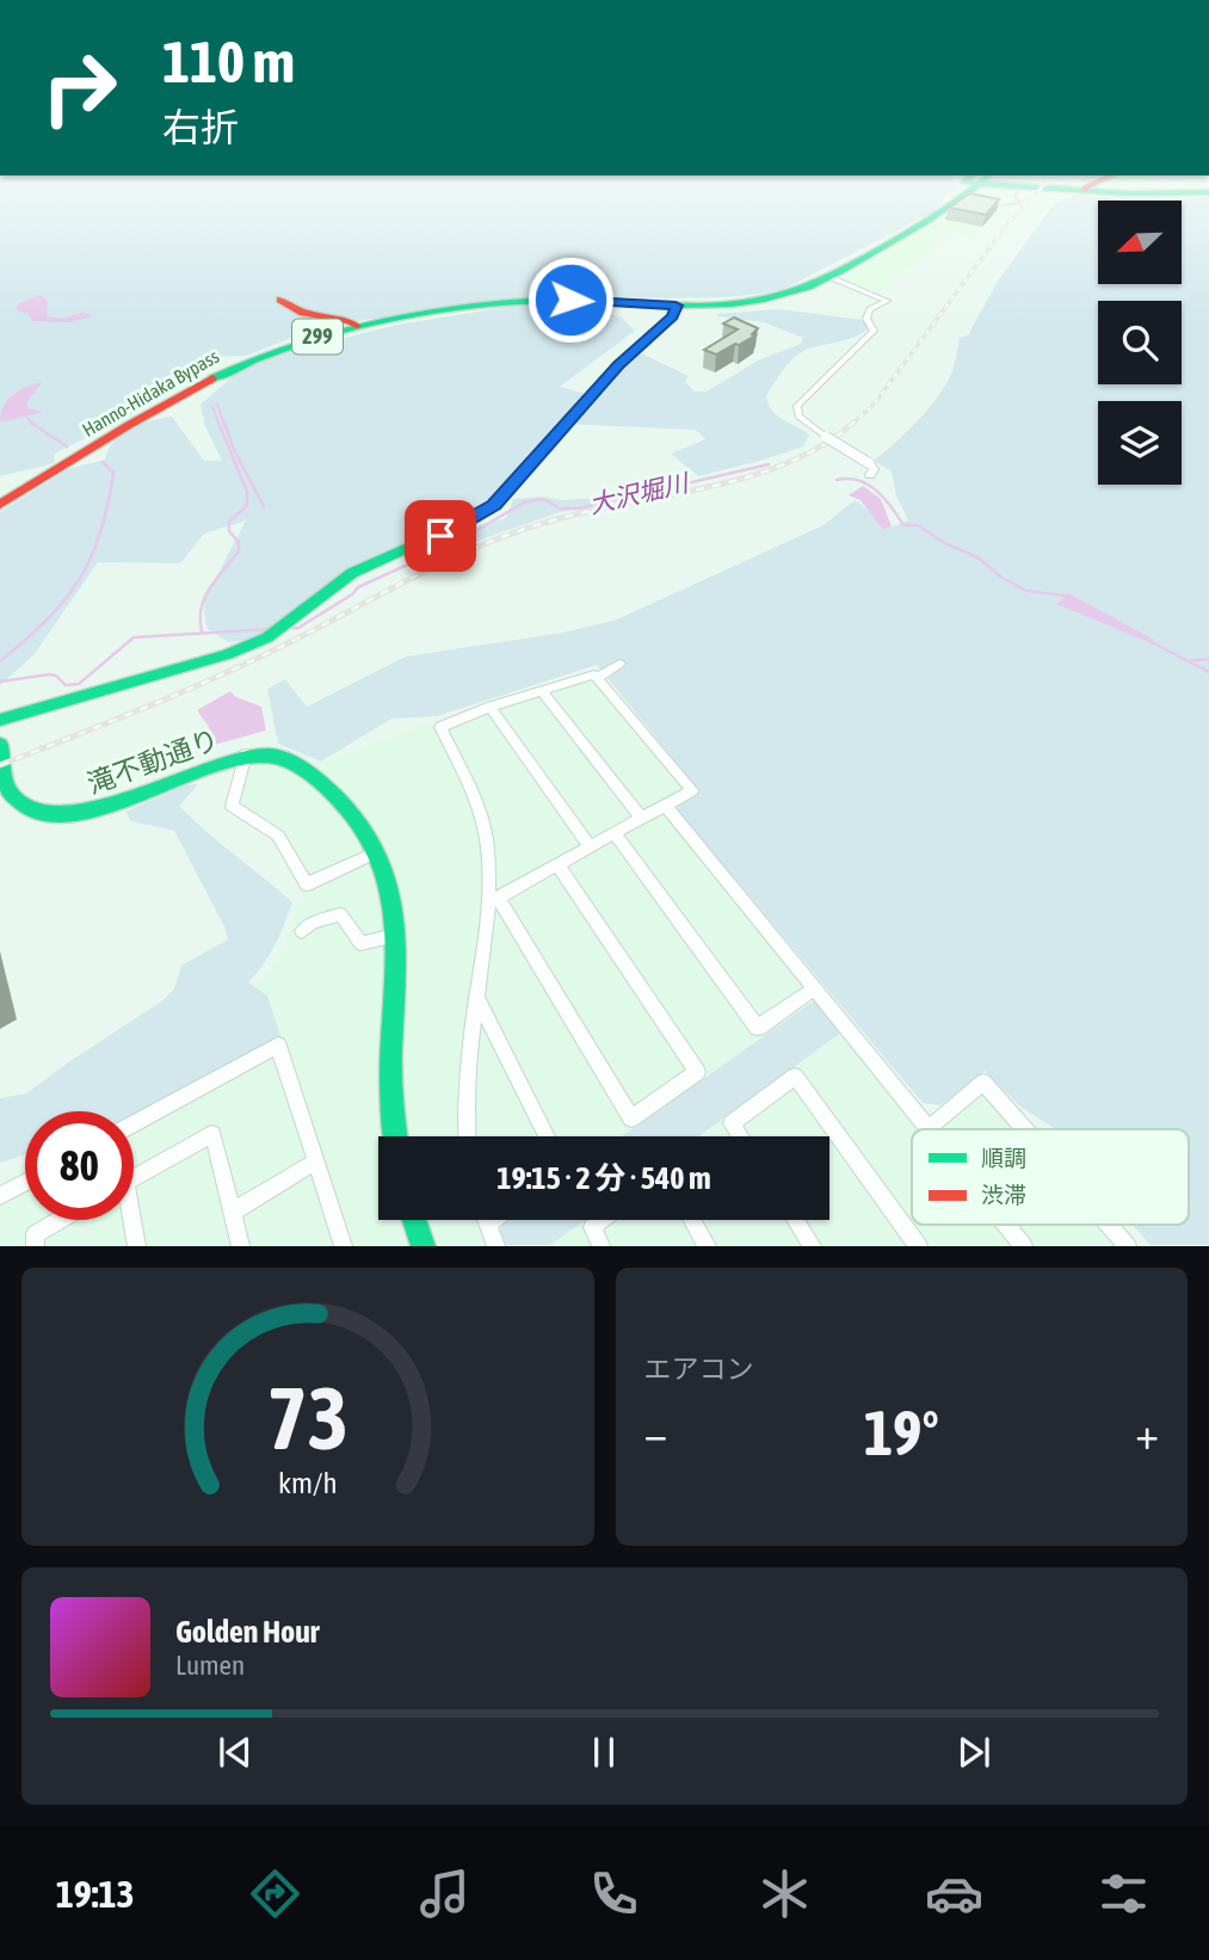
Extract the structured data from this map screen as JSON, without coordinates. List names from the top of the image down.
{
  "streets": {
    "main road": ["299", "Hanno-Hidaka Bypass", "滝不動通り"]
  },
  "crossings": [
    ["299", "Hanno-Hidaka Bypass"]
  ],
  "water": ["大沢堀川"],
  "legend": ["順調", "渋滞"],
  "north": "bottom left",
  "page": {
    "turn": ["110 m", "右折"],
    "limit": "80",
    "trip": "19:15 · 2 分 · 540 m",
    "tile": "エアコン",
    "heat": ["−", "19°", "+"],
    "song": ["Golden Hour", "Lumen"],
    "tabs": "19:13",
    "gauge": ["73", "km/h"]
  }
}
